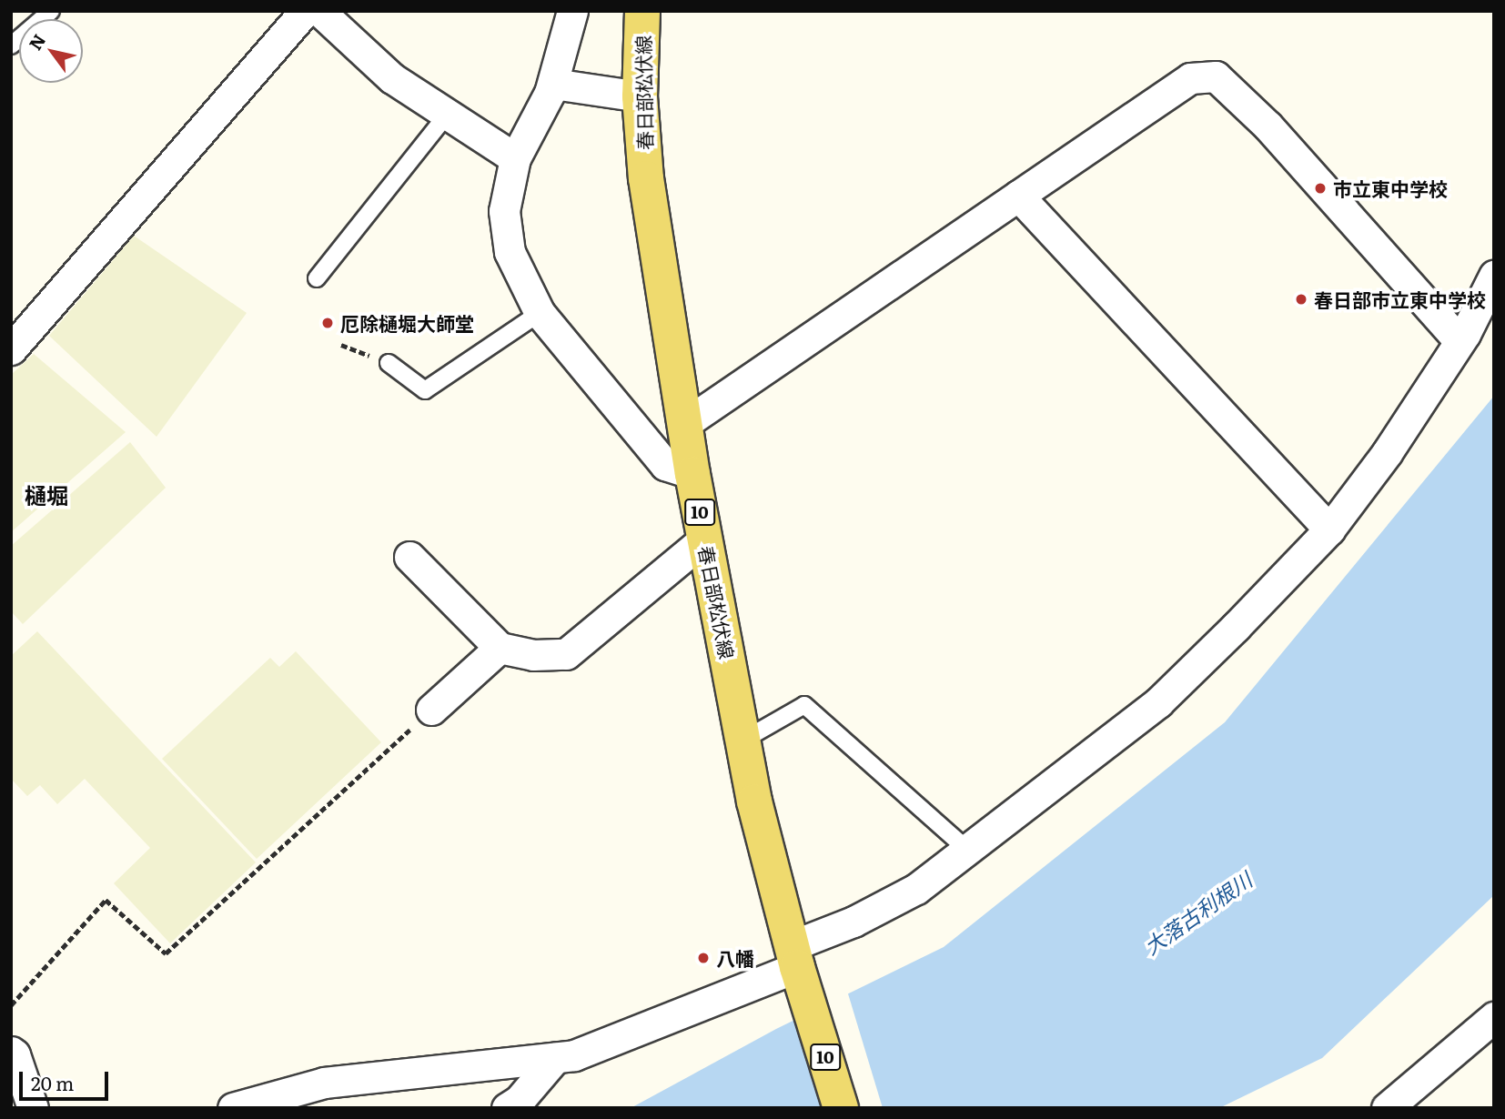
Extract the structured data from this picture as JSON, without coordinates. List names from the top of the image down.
{
  "streets": {
    "main road": ["春日部松伏線", "10"]
  },
  "districts": ["樋堀"],
  "water": ["大落古利根川"],
  "places": [
    "市立東中学校",
    "春日部市立東中学校",
    "厄除樋堀大師堂",
    "八幡"
  ],
  "scale_bar": "20 m",
  "north": "top left"
}
